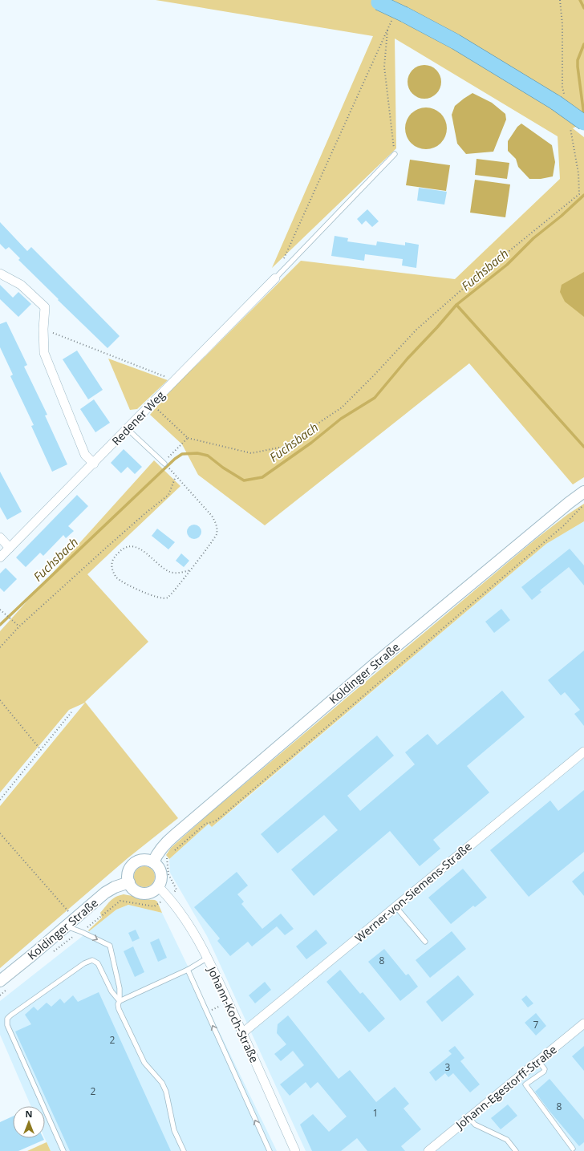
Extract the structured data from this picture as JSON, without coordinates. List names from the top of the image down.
{
  "streets": {
    "street": [
      "Redener Weg",
      "Koldinger Straße",
      "Werner-von-Siemens-Straße",
      "Johann-Koch-Straße",
      "Johann-Egestorff-Straße"
    ]
  },
  "crossings": [
    ["Koldinger Straße", "Johann-Koch-Straße"],
    ["Werner-von-Siemens-Straße", "Johann-Koch-Straße"]
  ],
  "water": ["Fuchsbach"],
  "house_numbers": [
    "8",
    "7",
    "2",
    "3",
    "2",
    "8",
    "1"
  ],
  "north": "top"
}
